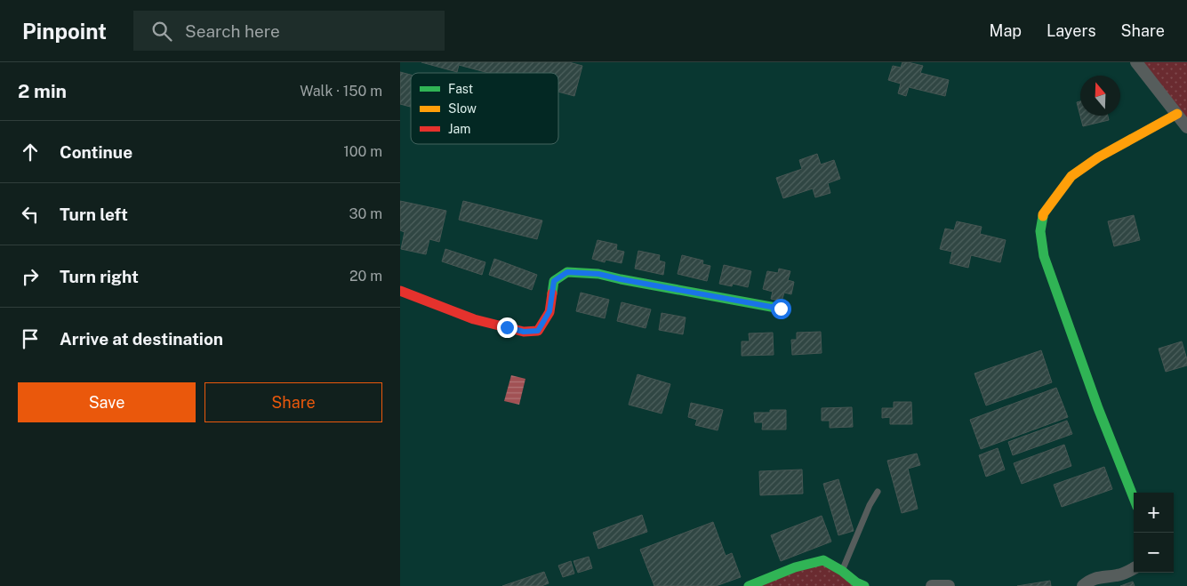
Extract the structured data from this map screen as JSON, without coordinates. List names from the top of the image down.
{
  "legend": ["Fast", "Slow", "Jam"],
  "north": "top",
  "page": {
    "header": "Pinpoint",
    "search": "Search here",
    "nav": ["Map", "Layers", "Share"],
    "heading": ["2 min", "Walk · 150 m"],
    "list": [
      ["Continue", "100 m"],
      ["Turn left", "30 m"],
      ["Turn right", "20 m"],
      "Arrive at destination"
    ],
    "buttons": ["Save", "Share"],
    "map_buttons": ["+", "−"]
  }
}
